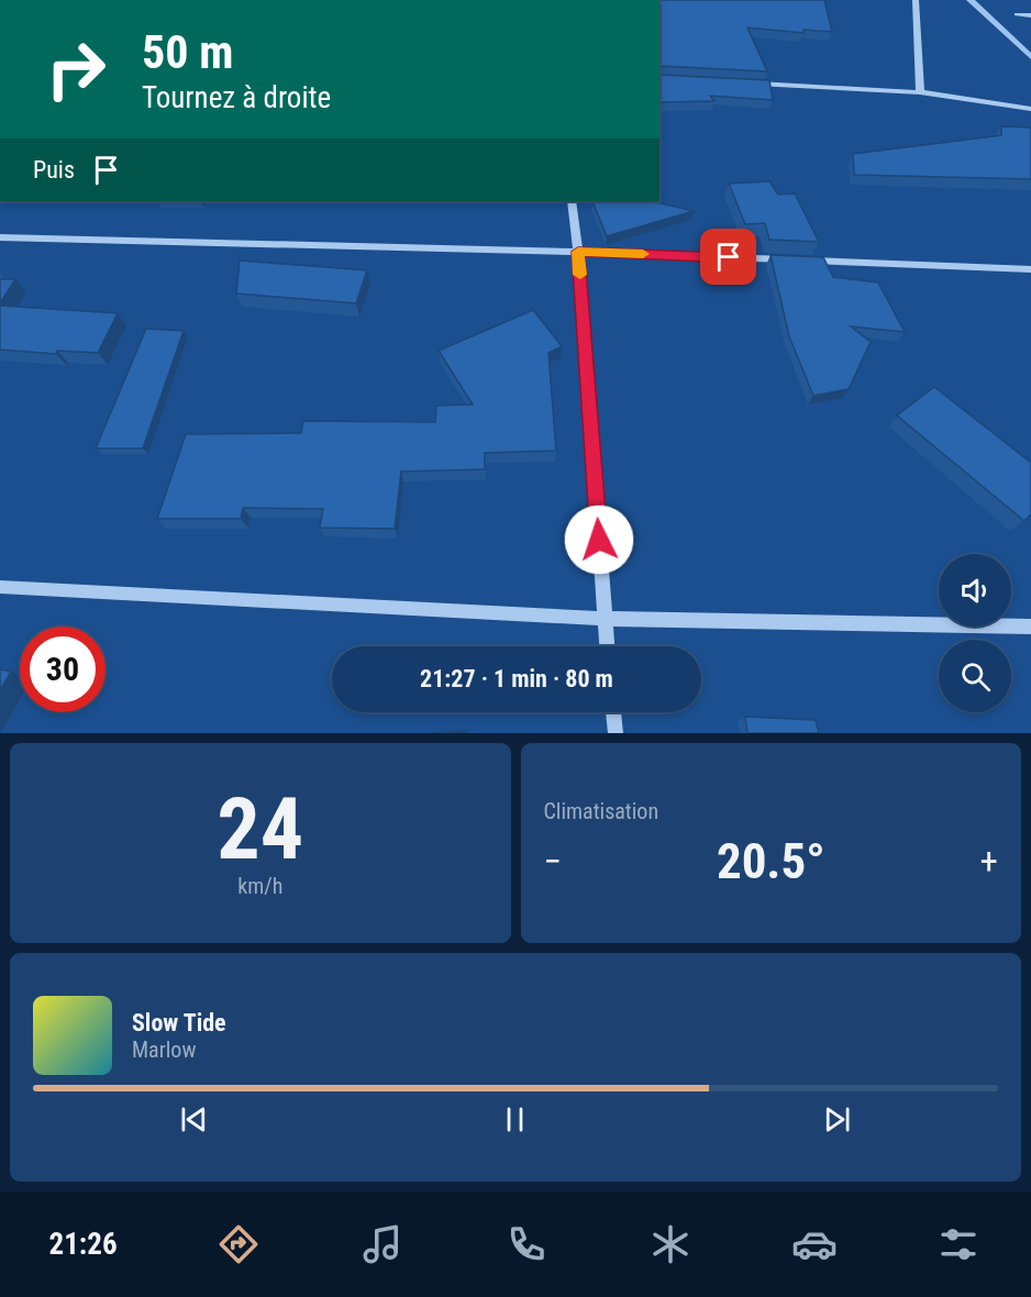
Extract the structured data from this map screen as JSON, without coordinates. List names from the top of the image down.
{
  "page": {
    "turn": ["50 m", "Tournez à droite"],
    "then": "Puis",
    "limit": "30",
    "trip": "21:27 · 1 min · 80 m",
    "tile": [
      ["24", "km/h"],
      "Climatisation"
    ],
    "heat": ["−", "20.5°", "+"],
    "song": ["Slow Tide", "Marlow"],
    "tabs": "21:26"
  }
}
